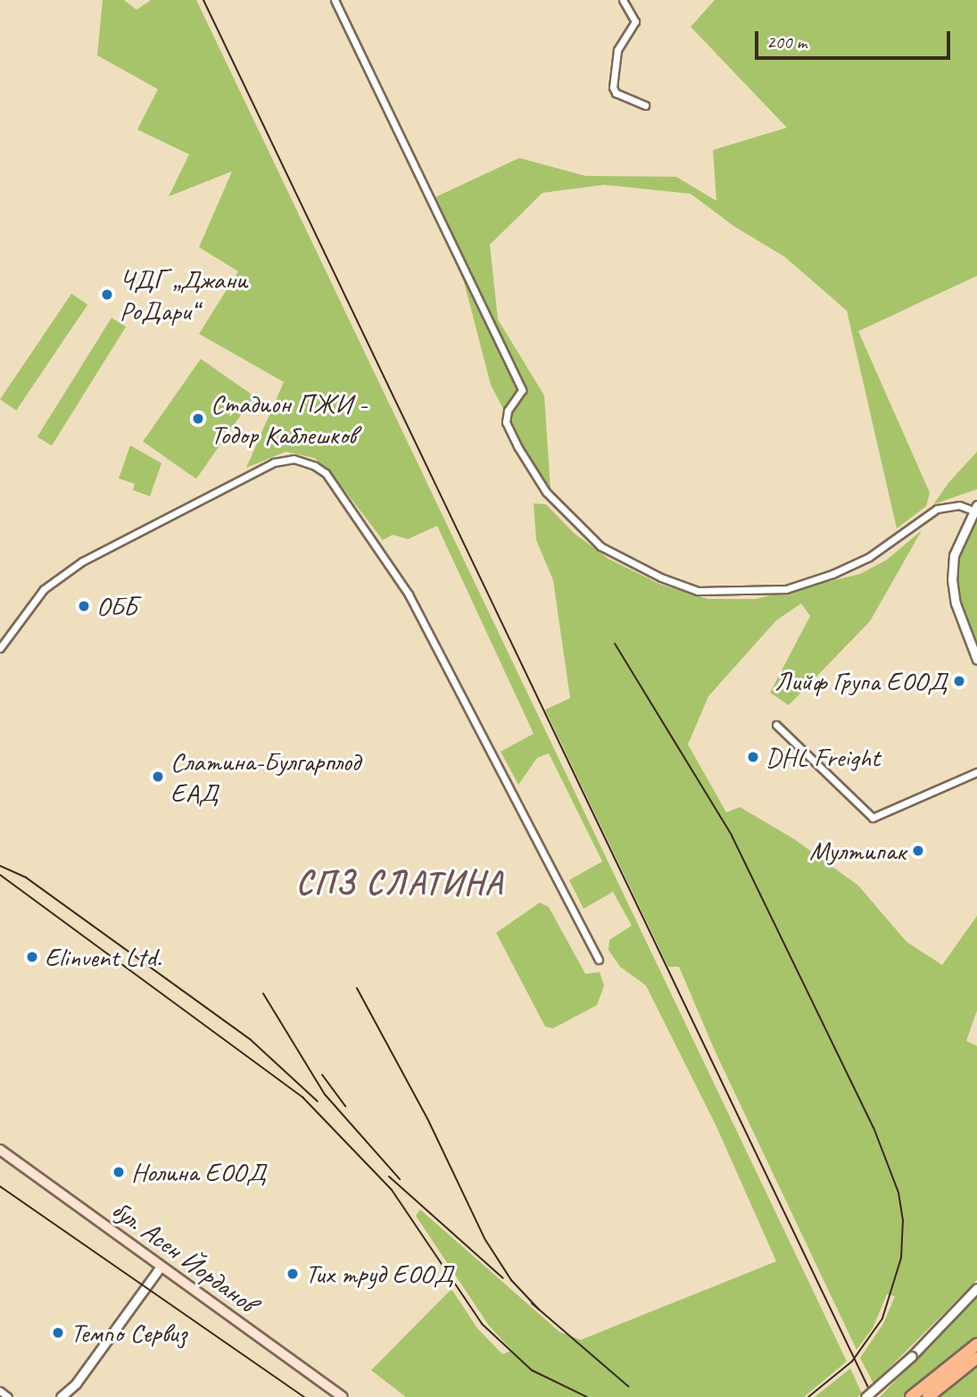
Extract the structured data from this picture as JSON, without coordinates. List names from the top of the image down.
{
  "streets": {
    "main road": ["бул. Асен Йорданов"]
  },
  "districts": ["СПЗ СЛАТИНА"],
  "places": [
    "ЧДГ „Джани РоДари“",
    "Стадион ПЖИ - Тодор Каблешков",
    "ОББ",
    "Лийф Група ЕООД",
    "DHL Freight",
    "Слатина-Булгарплод ЕАД",
    "Мултипак",
    "Elinvent Ltd.",
    "Нолина ЕООД",
    "Тих труд ЕООД",
    "Темпо Сервиз"
  ],
  "scale_bar": "200 m"
}
